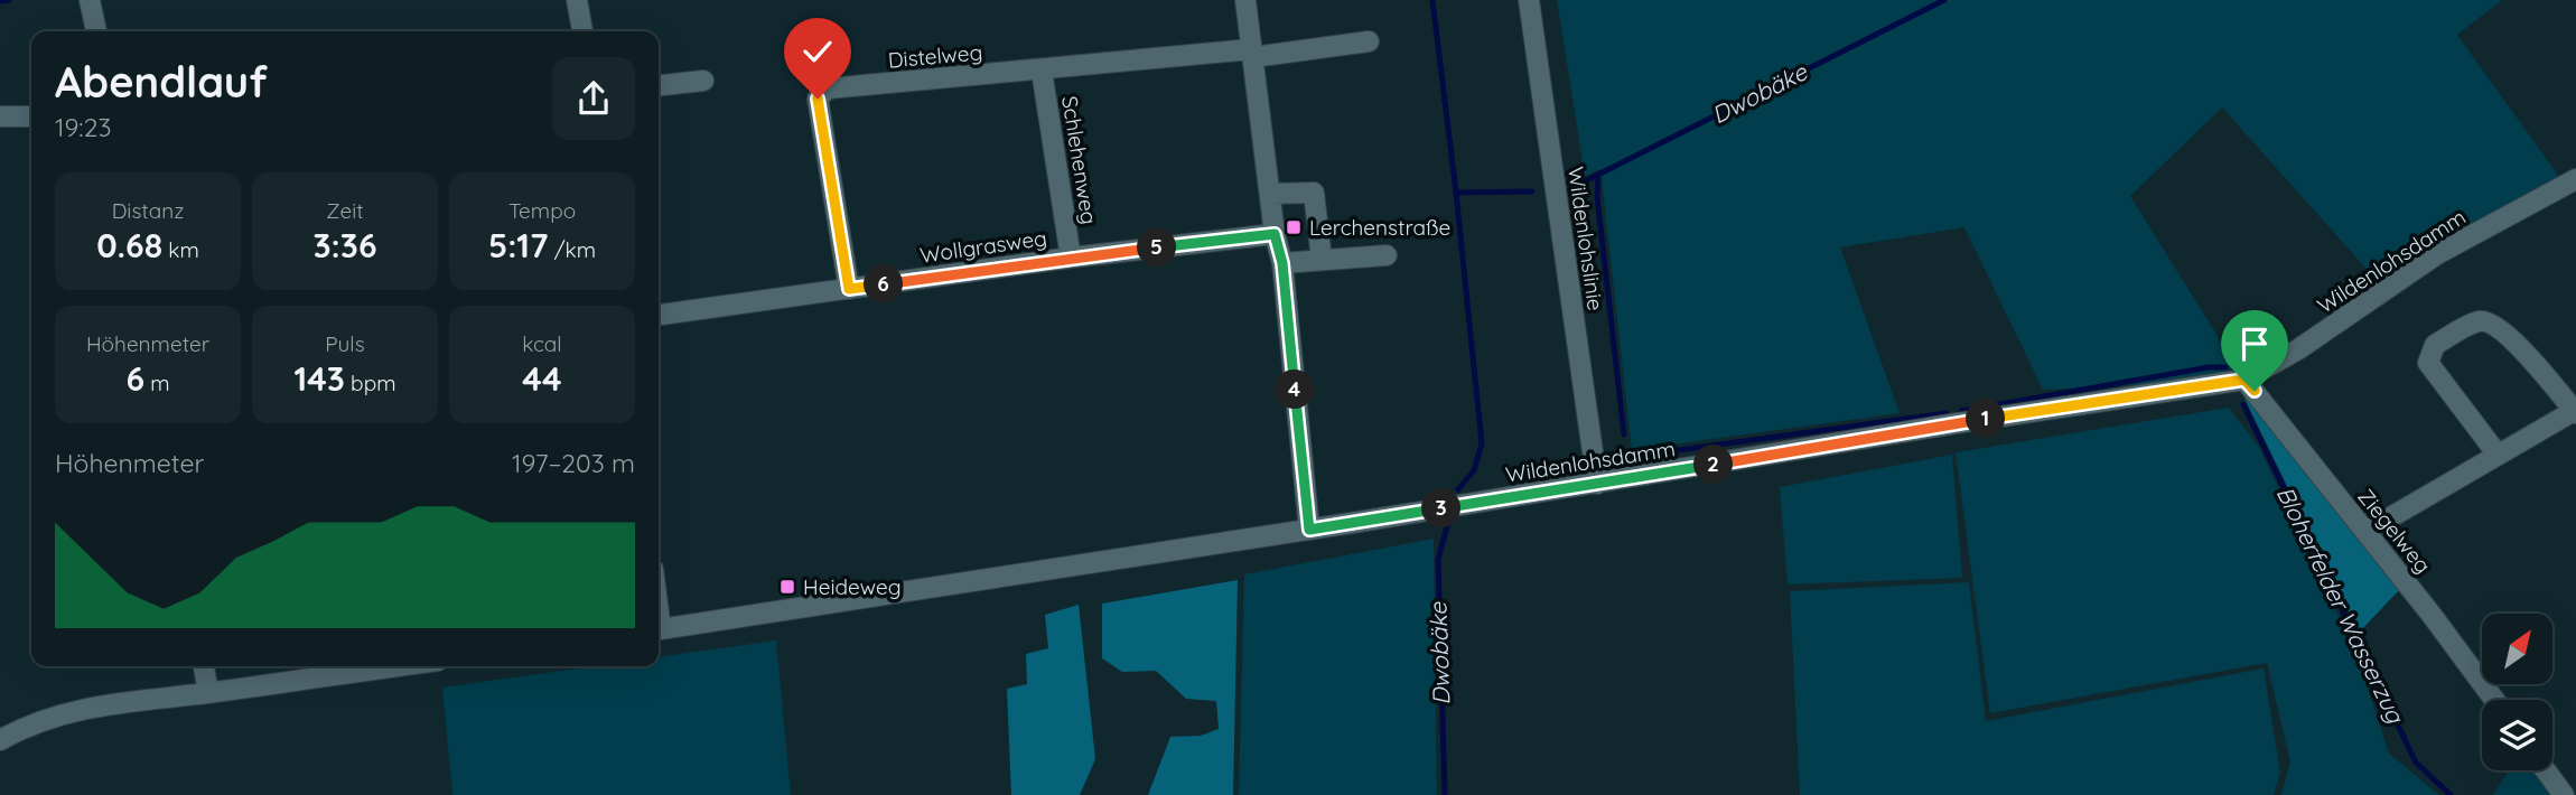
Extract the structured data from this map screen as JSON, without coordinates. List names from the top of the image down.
{
  "streets": {
    "street": [
      "Distelweg",
      "Schlehenweg",
      "Wildenlohslinie",
      "Wollgrasweg",
      "Wildenlohsdamm",
      "Ziegelweg"
    ]
  },
  "crossings": [
    ["Distelweg", "Schlehenweg"],
    ["Distelweg", "Wollgrasweg"],
    ["Schlehenweg", "Wollgrasweg"],
    ["Wildenlohslinie", "Wildenlohsdamm"],
    ["Wildenlohsdamm", "Ziegelweg"]
  ],
  "water": ["Dwobäke", "Bloherfelder Wasserzug"],
  "places": {
    "transit": ["Lerchenstraße", "Heideweg"]
  },
  "north": "top right",
  "page": {
    "heading": ["Abendlauf", "19:23"],
    "stats": [
      ["Distanz", "0.68 km"],
      ["Zeit", "3:36"],
      ["Tempo", "5:17 /km"],
      ["Höhenmeter", "6 m"],
      ["Puls", "143 bpm"],
      ["kcal", "44"]
    ],
    "pins": [
      "5",
      "6",
      "4",
      "1",
      "2",
      "3"
    ],
    "chart": ["Höhenmeter", "197–203 m"]
  }
}
